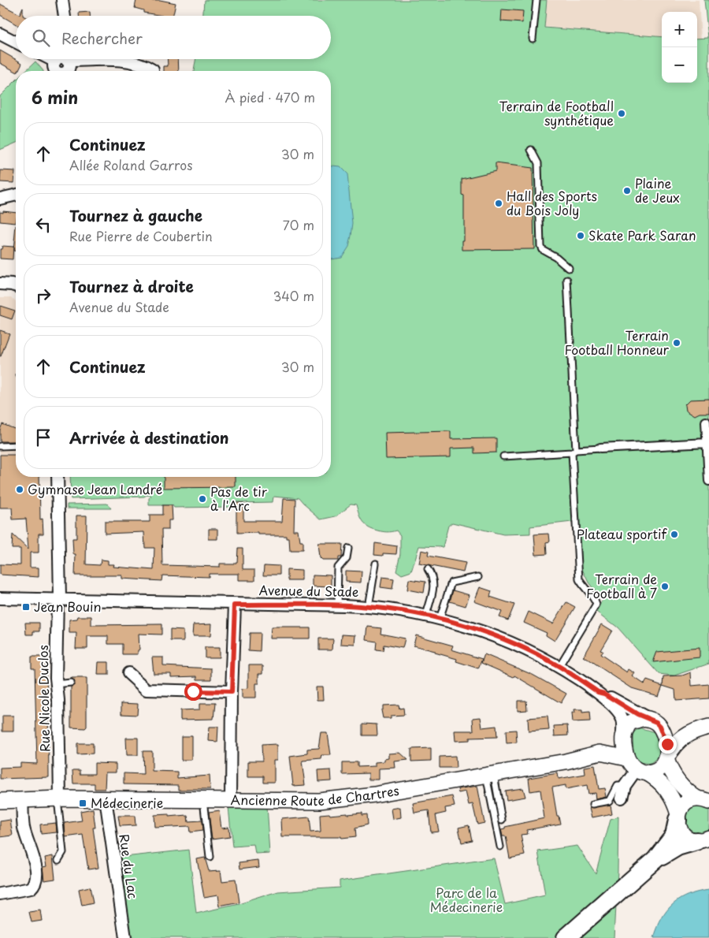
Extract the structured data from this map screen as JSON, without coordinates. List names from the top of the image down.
{
  "streets": {
    "main road": ["Ancienne Route de Chartres"],
    "street": ["Avenue du Stade", "Rue Nicole Duclos", "Rue du Lac"]
  },
  "crossings": [
    ["Avenue du Stade", "Rue Nicole Duclos"],
    ["Avenue du Stade", "Ancienne Route de Chartres"],
    ["Rue Nicole Duclos", "Ancienne Route de Chartres"],
    ["Ancienne Route de Chartres", "Rue du Lac"]
  ],
  "parks": ["Parc de la Médecinerie"],
  "places": {
    "other": [
      "Terrain de Football synthétique",
      "Plaine de Jeux",
      "Hall des Sports du Bois Joly",
      "Skate Park Saran",
      "Terrain Football Honneur",
      "Gymnase Jean Landré",
      "Pas de tir à l'Arc",
      "Plateau sportif",
      "Terrain de Football à 7"
    ],
    "transit": ["Jean Bouin", "Médecinerie"]
  },
  "page": {
    "map_buttons": ["+", "−"],
    "search": "Rechercher",
    "heading": ["6 min", "À pied · 470 m"],
    "list": [
      ["Continuez", "Allée Roland Garros", "30 m"],
      ["Tournez à gauche", "Rue Pierre de Coubertin", "70 m"],
      ["Tournez à droite", "Avenue du Stade", "340 m"],
      ["Continuez", "30 m"],
      "Arrivée à destination"
    ]
  }
}
